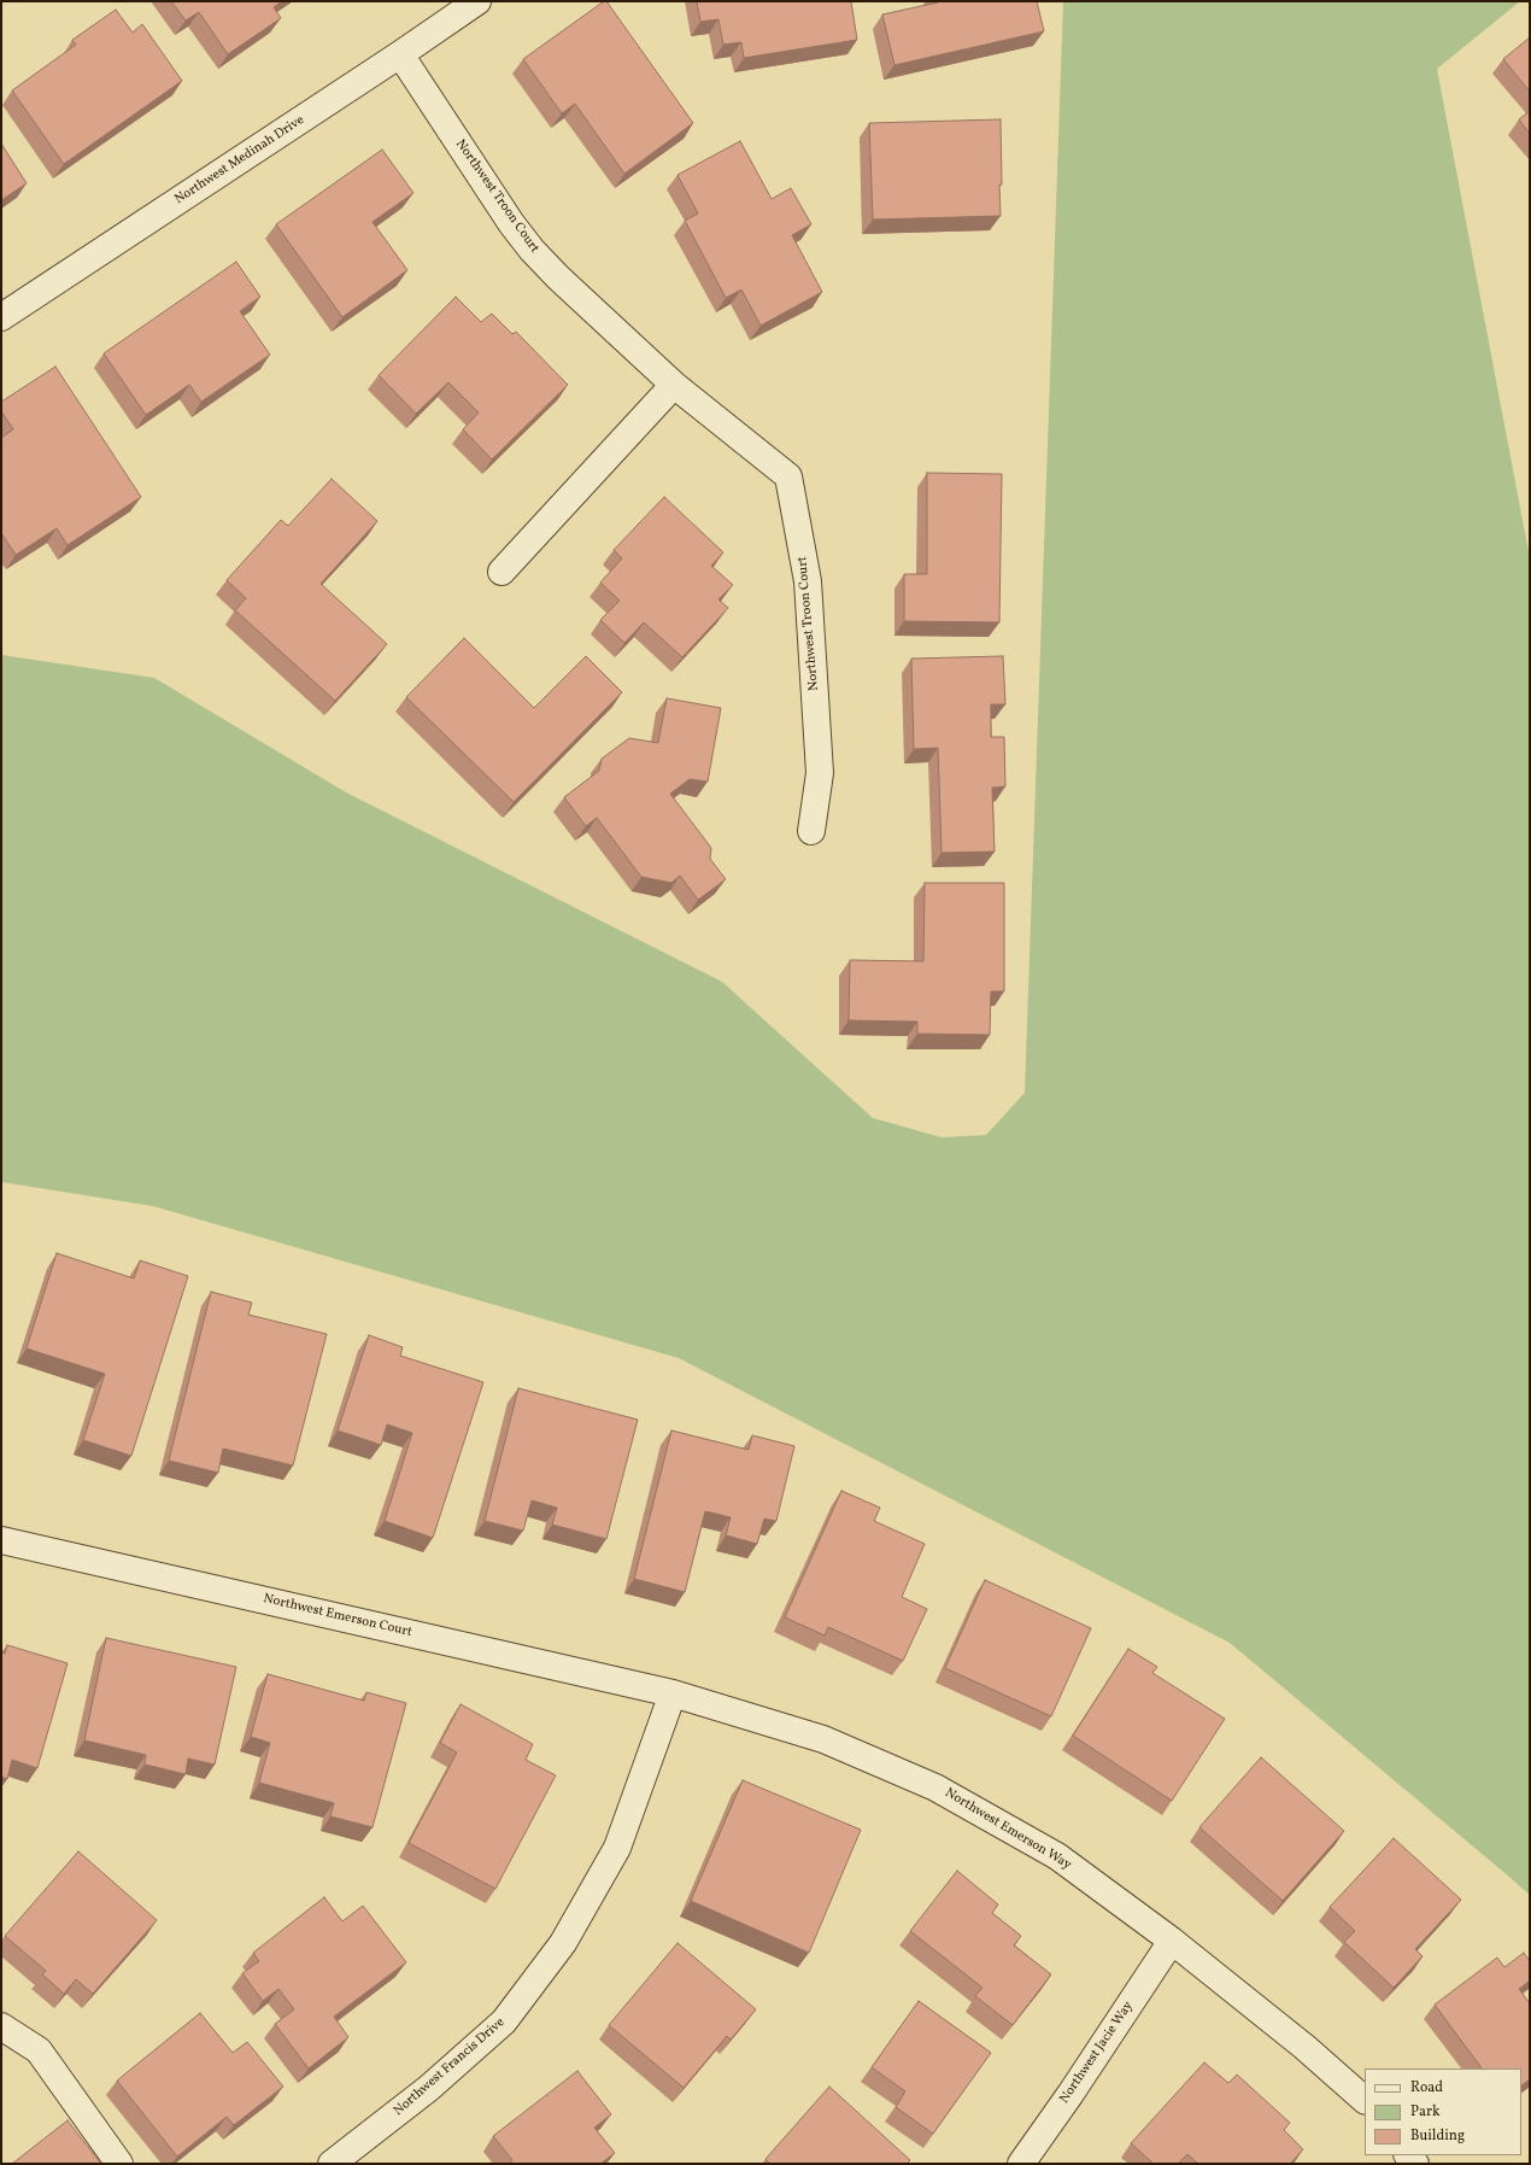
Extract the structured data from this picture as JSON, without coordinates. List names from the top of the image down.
{
  "streets": {
    "street": [
      "Northwest Medinah Drive",
      "Northwest Troon Court",
      "Northwest Emerson Court",
      "Northwest Emerson Way",
      "Northwest Jacie Way",
      "Northwest Francis Drive"
    ]
  },
  "crossings": [
    ["Northwest Medinah Drive", "Northwest Troon Court"],
    ["Northwest Emerson Court", "Northwest Emerson Way"],
    ["Northwest Emerson Court", "Northwest Francis Drive"],
    ["Northwest Emerson Way", "Northwest Jacie Way"],
    ["Northwest Emerson Way", "Northwest Francis Drive"]
  ],
  "legend": ["Road", "Park", "Building"]
}
